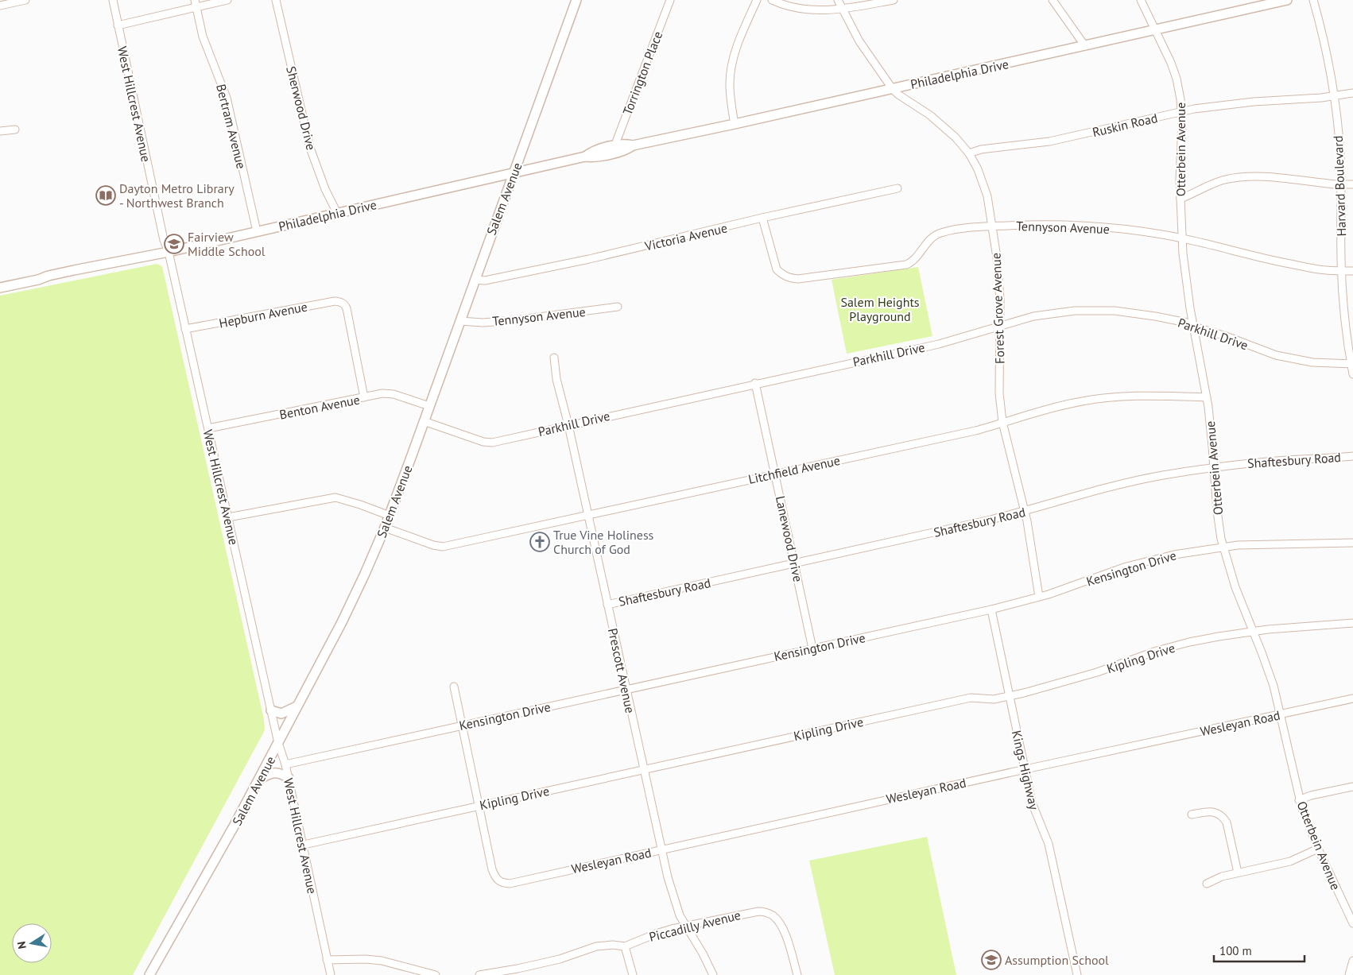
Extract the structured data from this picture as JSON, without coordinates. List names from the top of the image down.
{
  "streets": {
    "main road": ["Philadelphia Drive", "Salem Avenue"],
    "street": [
      "Torrington Place",
      "West Hillcrest Avenue",
      "Sherwood Drive",
      "Ruskin Road",
      "Bertram Avenue",
      "Otterbein Avenue",
      "Harvard Boulevard",
      "Tennyson Avenue",
      "Victoria Avenue",
      "Forest Grove Avenue",
      "Hepburn Avenue",
      "Parkhill Drive",
      "Benton Avenue",
      "Shaftesbury Road",
      "Litchfield Avenue",
      "Lanewood Drive",
      "Kensington Drive",
      "Kipling Drive",
      "Prescott Avenue",
      "Wesleyan Road",
      "Kings Highway",
      "Piccadilly Avenue"
    ]
  },
  "crossings": [
    ["Torrington Place", "Philadelphia Drive"],
    ["Philadelphia Drive", "West Hillcrest Avenue"],
    ["Philadelphia Drive", "Sherwood Drive"],
    ["Philadelphia Drive", "Bertram Avenue"],
    ["Philadelphia Drive", "Otterbein Avenue"],
    ["Philadelphia Drive", "Salem Avenue"],
    ["Philadelphia Drive", "Forest Grove Avenue"],
    ["West Hillcrest Avenue", "Salem Avenue"],
    ["West Hillcrest Avenue", "Hepburn Avenue"],
    ["West Hillcrest Avenue", "Benton Avenue"],
    ["West Hillcrest Avenue", "Kensington Drive"],
    ["West Hillcrest Avenue", "Kipling Drive"],
    ["Ruskin Road", "Otterbein Avenue"],
    ["Ruskin Road", "Harvard Boulevard"],
    ["Ruskin Road", "Forest Grove Avenue"],
    ["Otterbein Avenue", "Tennyson Avenue"],
    ["Otterbein Avenue", "Parkhill Drive"],
    ["Otterbein Avenue", "Shaftesbury Road"],
    ["Otterbein Avenue", "Litchfield Avenue"],
    ["Otterbein Avenue", "Kensington Drive"],
    ["Otterbein Avenue", "Kipling Drive"],
    ["Otterbein Avenue", "Wesleyan Road"],
    ["Harvard Boulevard", "Tennyson Avenue"],
    ["Harvard Boulevard", "Parkhill Drive"],
    ["Salem Avenue", "Tennyson Avenue"],
    ["Salem Avenue", "Victoria Avenue"],
    ["Salem Avenue", "Parkhill Drive"],
    ["Salem Avenue", "Benton Avenue"],
    ["Salem Avenue", "Litchfield Avenue"],
    ["Tennyson Avenue", "Victoria Avenue"],
    ["Tennyson Avenue", "Forest Grove Avenue"],
    ["Forest Grove Avenue", "Parkhill Drive"],
    ["Forest Grove Avenue", "Shaftesbury Road"],
    ["Forest Grove Avenue", "Litchfield Avenue"],
    ["Forest Grove Avenue", "Kensington Drive"],
    ["Hepburn Avenue", "Benton Avenue"],
    ["Parkhill Drive", "Lanewood Drive"],
    ["Parkhill Drive", "Prescott Avenue"],
    ["Shaftesbury Road", "Lanewood Drive"],
    ["Shaftesbury Road", "Prescott Avenue"],
    ["Litchfield Avenue", "Lanewood Drive"],
    ["Litchfield Avenue", "Prescott Avenue"],
    ["Lanewood Drive", "Kensington Drive"],
    ["Kensington Drive", "Prescott Avenue"],
    ["Kensington Drive", "Kings Highway"],
    ["Kipling Drive", "Prescott Avenue"],
    ["Kipling Drive", "Wesleyan Road"],
    ["Kipling Drive", "Kings Highway"],
    ["Prescott Avenue", "Wesleyan Road"],
    ["Prescott Avenue", "Piccadilly Avenue"],
    ["Wesleyan Road", "Kings Highway"]
  ],
  "parks": ["Salem Heights Playground"],
  "places": {
    "library": ["Dayton Metro Library - Northwest Branch"],
    "school or university": ["Fairview Middle School", "Assumption School"],
    "church": ["True Vine Holiness Church of God"]
  },
  "scale_bar": "100 m",
  "north": "left"
}
